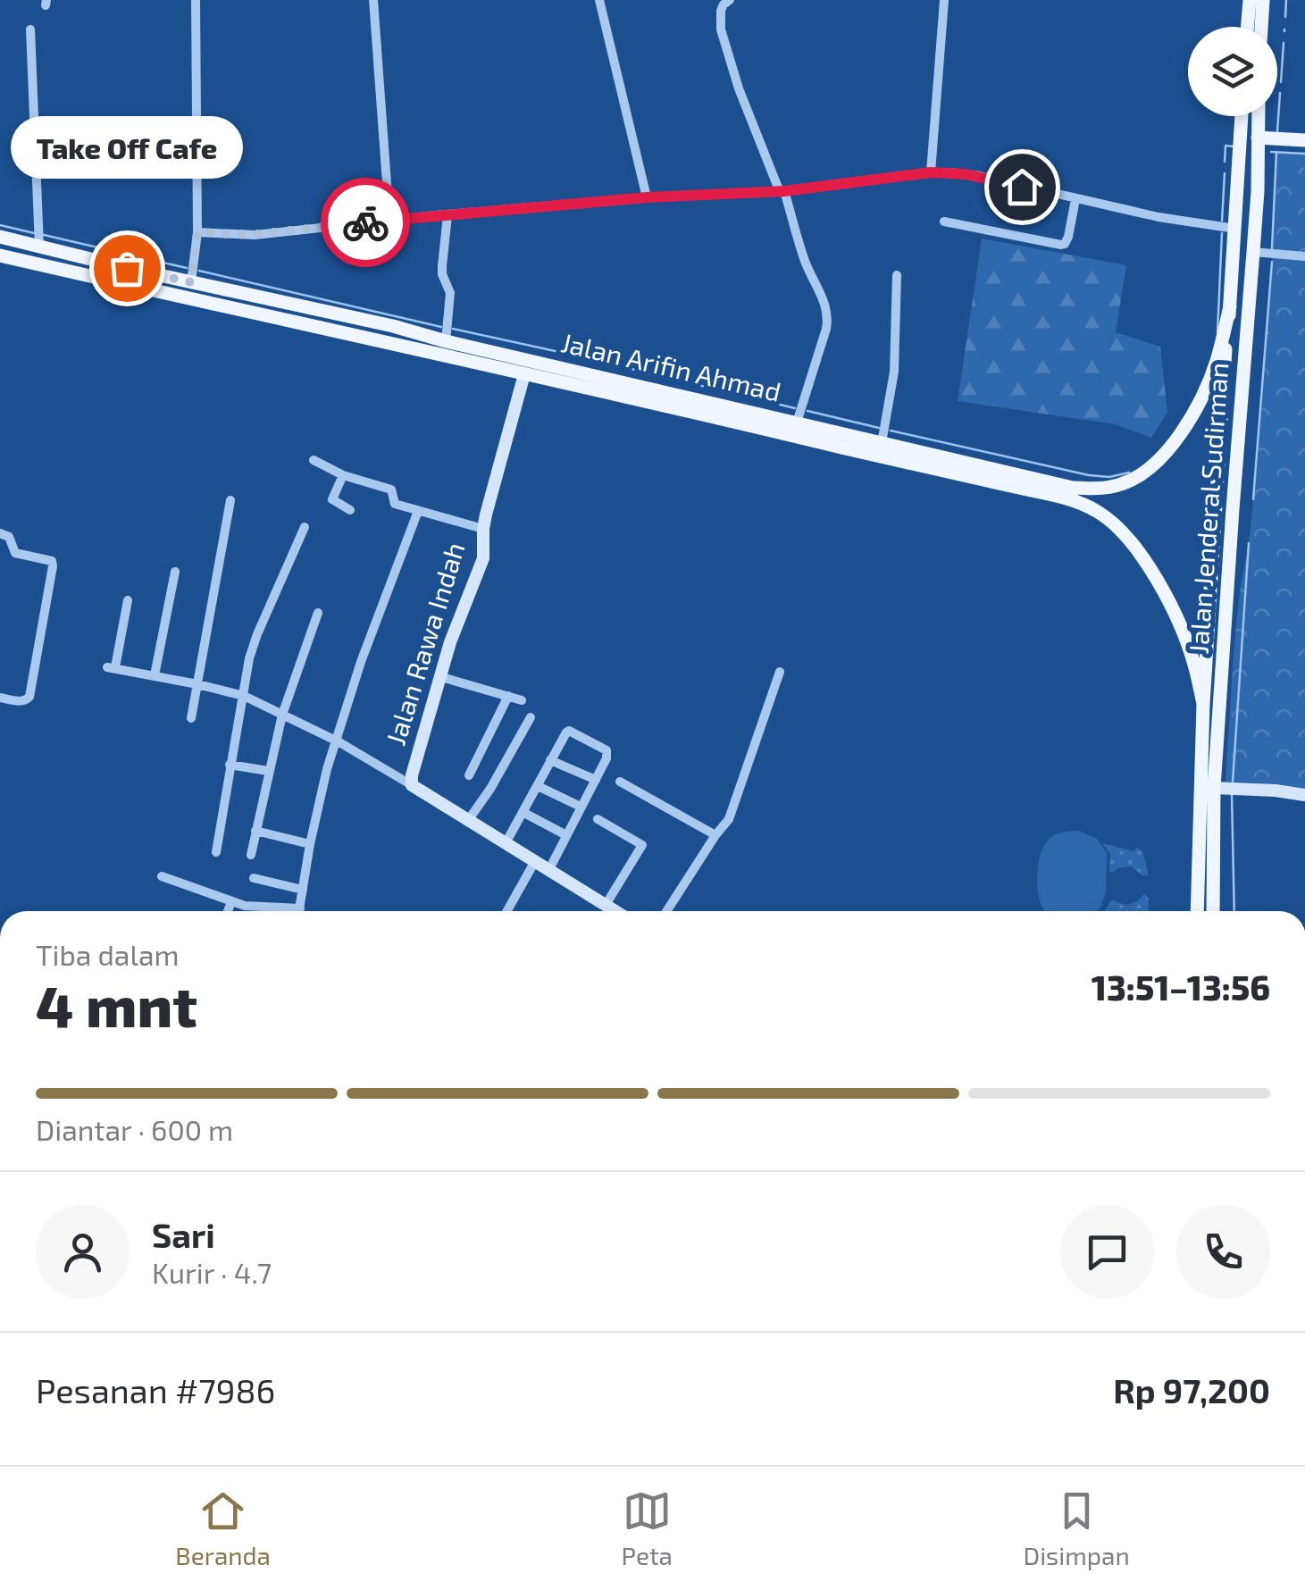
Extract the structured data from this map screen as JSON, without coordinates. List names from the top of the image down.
{
  "streets": {
    "main road": ["Jalan Arifin Ahmad", "Jalan Jenderal Sudirman"],
    "street": ["Jalan Rawa Indah"]
  },
  "crossings": [
    ["Jalan Arifin Ahmad", "Jalan Jenderal Sudirman"],
    ["Jalan Arifin Ahmad", "Jalan Rawa Indah"]
  ],
  "places": ["Take Off Cafe"],
  "page": {
    "bubble": "Take Off Cafe",
    "heading": ["4 mnt", "Tiba dalam", "13:51–13:56"],
    "panel": [
      "Sari",
      "Kurir · 4.7",
      "Pesanan #7986",
      "Rp 97,200"
    ],
    "bar": "Diantar · 600 m",
    "tabs": ["Beranda", "Peta", "Disimpan"]
  }
}
